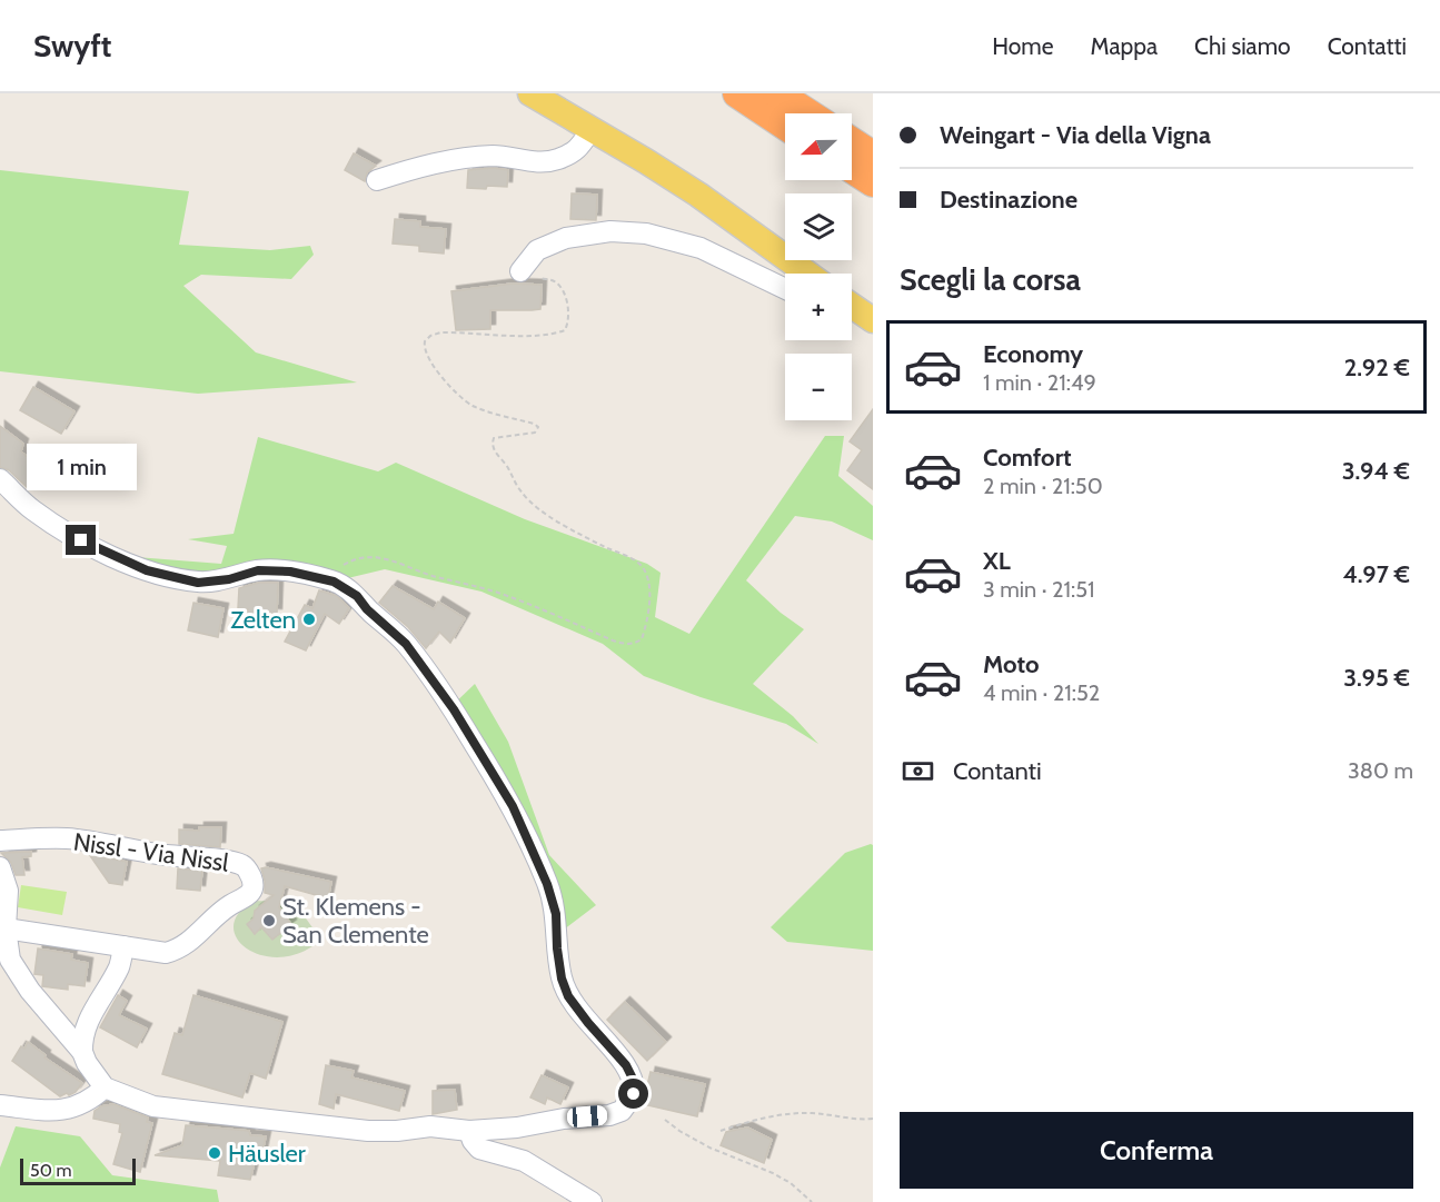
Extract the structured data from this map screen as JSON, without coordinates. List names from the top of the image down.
{
  "streets": {
    "street": ["Nissl - Via Nissl"]
  },
  "places": ["Zelten", "St. Klemens - San Clemente", "Häusler"],
  "scale_bar": "50 m",
  "north": "left",
  "page": {
    "header": "Swyft",
    "nav": [
      "Home",
      "Mappa",
      "Chi siamo",
      "Contatti"
    ],
    "banner": ["Weingart - Via della Vigna", "Destinazione"],
    "map_buttons": ["+", "−"],
    "heading": "Scegli la corsa",
    "list": [
      {
        "name": "Economy",
        "note": "1 min · 21:49",
        "value": "2.92 €"
      },
      {
        "name": "Comfort",
        "note": "2 min · 21:50",
        "value": "3.94 €"
      },
      {
        "name": "XL",
        "note": "3 min · 21:51",
        "value": "4.97 €"
      },
      {
        "name": "Moto",
        "note": "4 min · 21:52",
        "value": "3.95 €"
      }
    ],
    "bubble": "1 min",
    "pay": ["Contanti", "380 m"],
    "buttons": "Conferma",
    "scale": "50 m"
  }
}
